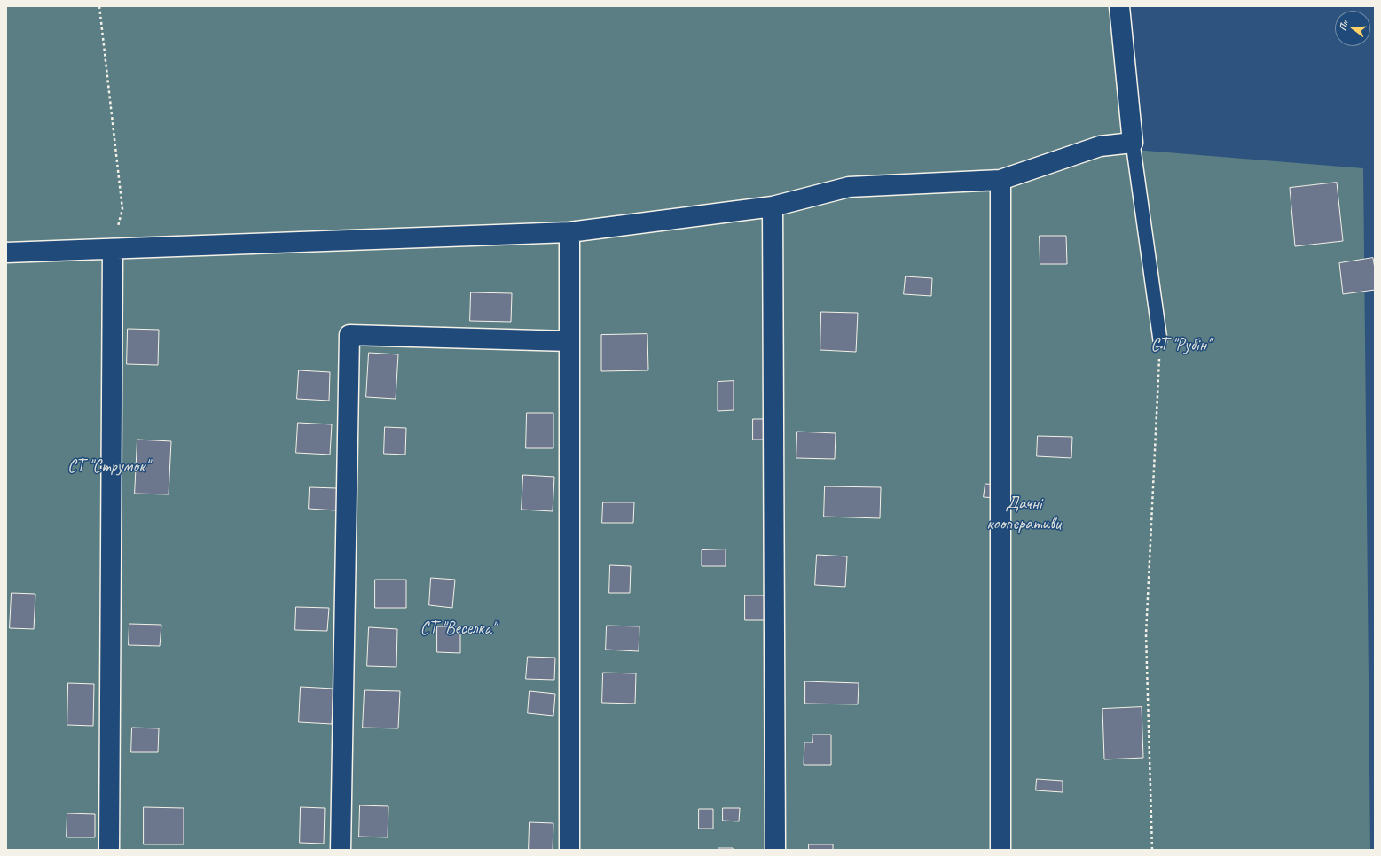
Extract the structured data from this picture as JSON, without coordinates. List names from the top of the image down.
{
  "parks": [
    "СТ \"Рубін\"",
    "СТ \"Струмок\"",
    "Дачні кооперативи",
    "СТ \"Веселка\""
  ],
  "north": "left"
}
